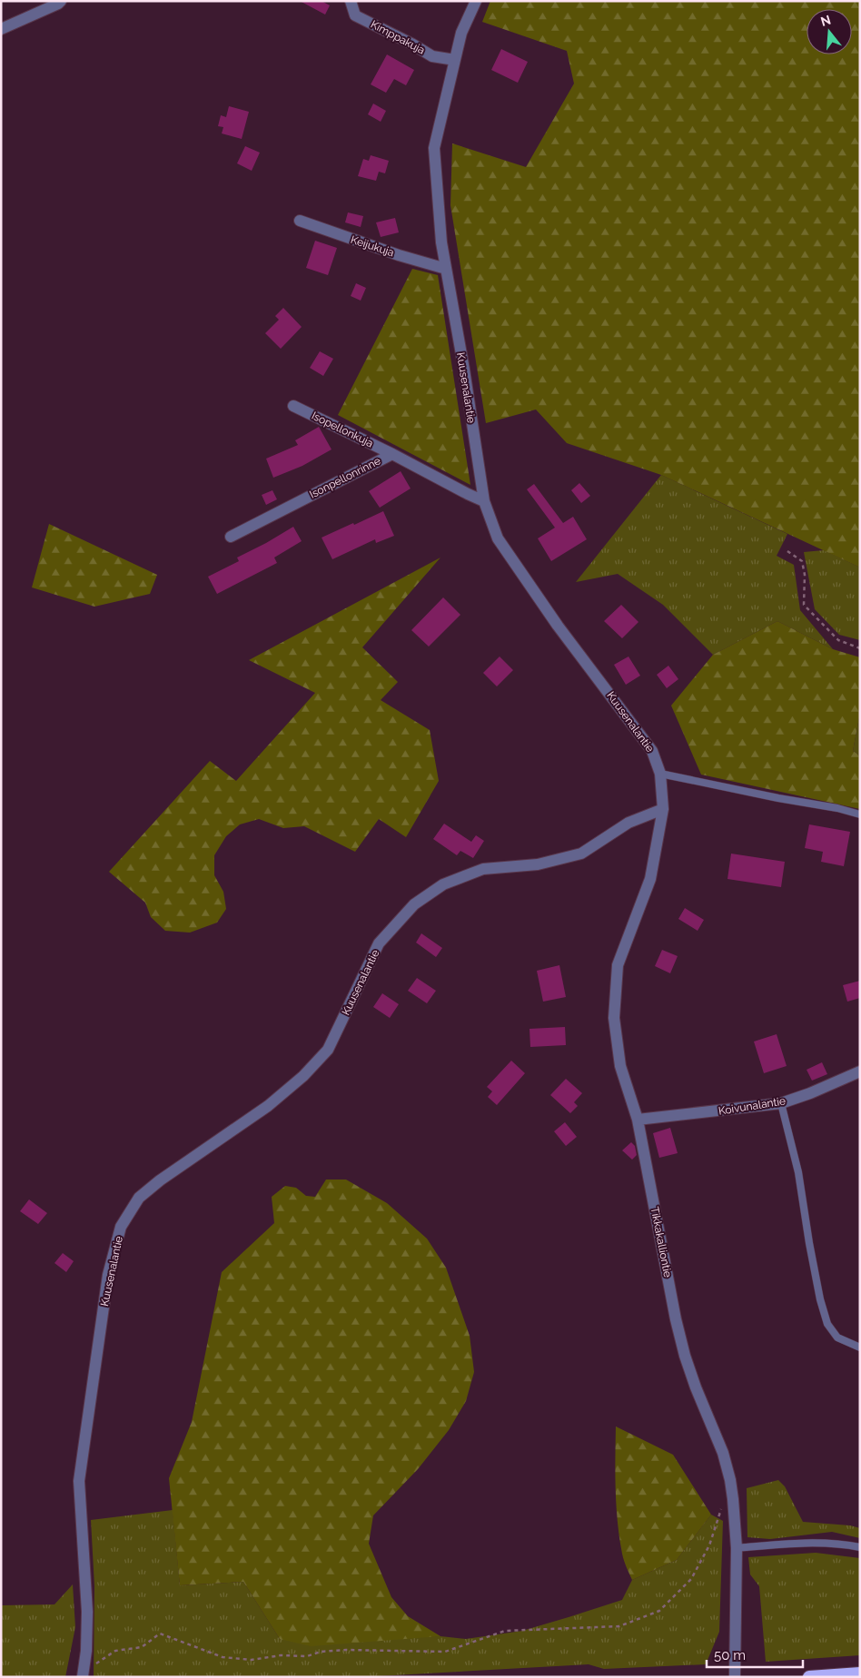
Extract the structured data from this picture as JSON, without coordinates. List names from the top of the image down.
{
  "streets": {
    "street": [
      "Kimppakuja",
      "Keijukuja",
      "Kuusenalantie",
      "Isopellonkuja",
      "Isonpellonrinne",
      "Koivunalantie",
      "Tikkakalliontie"
    ]
  },
  "crossings": [
    ["Kimppakuja", "Kuusenalantie"],
    ["Keijukuja", "Kuusenalantie"],
    ["Kuusenalantie", "Isonpellonrinne"],
    ["Kuusenalantie", "Tikkakalliontie"],
    ["Isopellonkuja", "Isonpellonrinne"],
    ["Koivunalantie", "Tikkakalliontie"]
  ],
  "scale_bar": "50 m",
  "north": "top"
}
